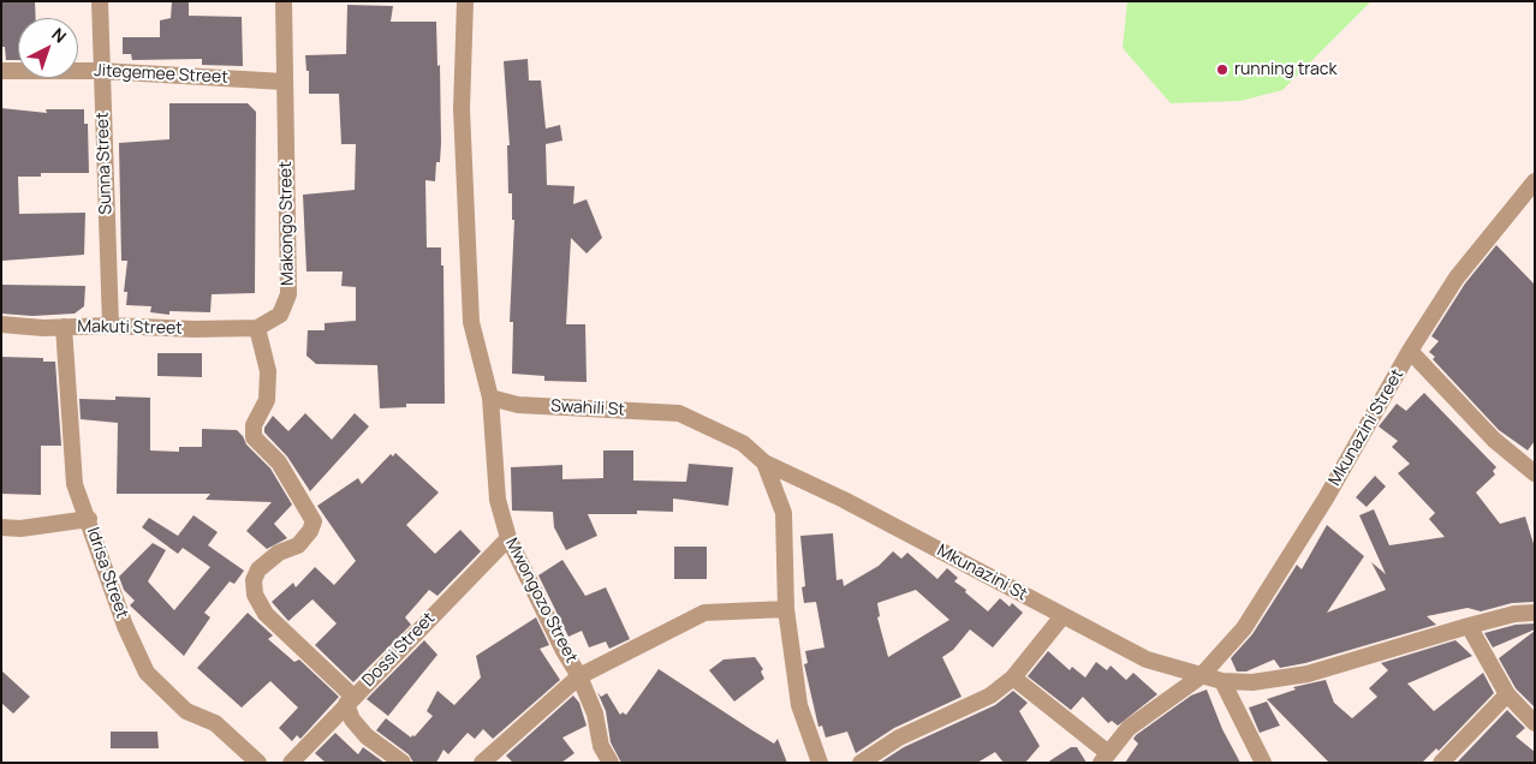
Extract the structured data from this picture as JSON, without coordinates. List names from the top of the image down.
{
  "streets": {
    "street": [
      "Jitegemee Street",
      "Sunna Street",
      "Makongo Street",
      "Makuti Street",
      "Swahili St",
      "Mkunazini Street",
      "Idrisa Street",
      "Mkunazini St",
      "Mwongozo Street",
      "Dossi Street"
    ]
  },
  "crossings": [
    ["Jitegemee Street", "Sunna Street"],
    ["Jitegemee Street", "Makongo Street"],
    ["Sunna Street", "Makuti Street"],
    ["Makongo Street", "Makuti Street"],
    ["Makuti Street", "Idrisa Street"],
    ["Swahili St", "Mkunazini St"],
    ["Swahili St", "Mwongozo Street"],
    ["Mkunazini Street", "Mkunazini St"],
    ["Mwongozo Street", "Dossi Street"]
  ],
  "places": ["running track"],
  "north": "top right"
}
